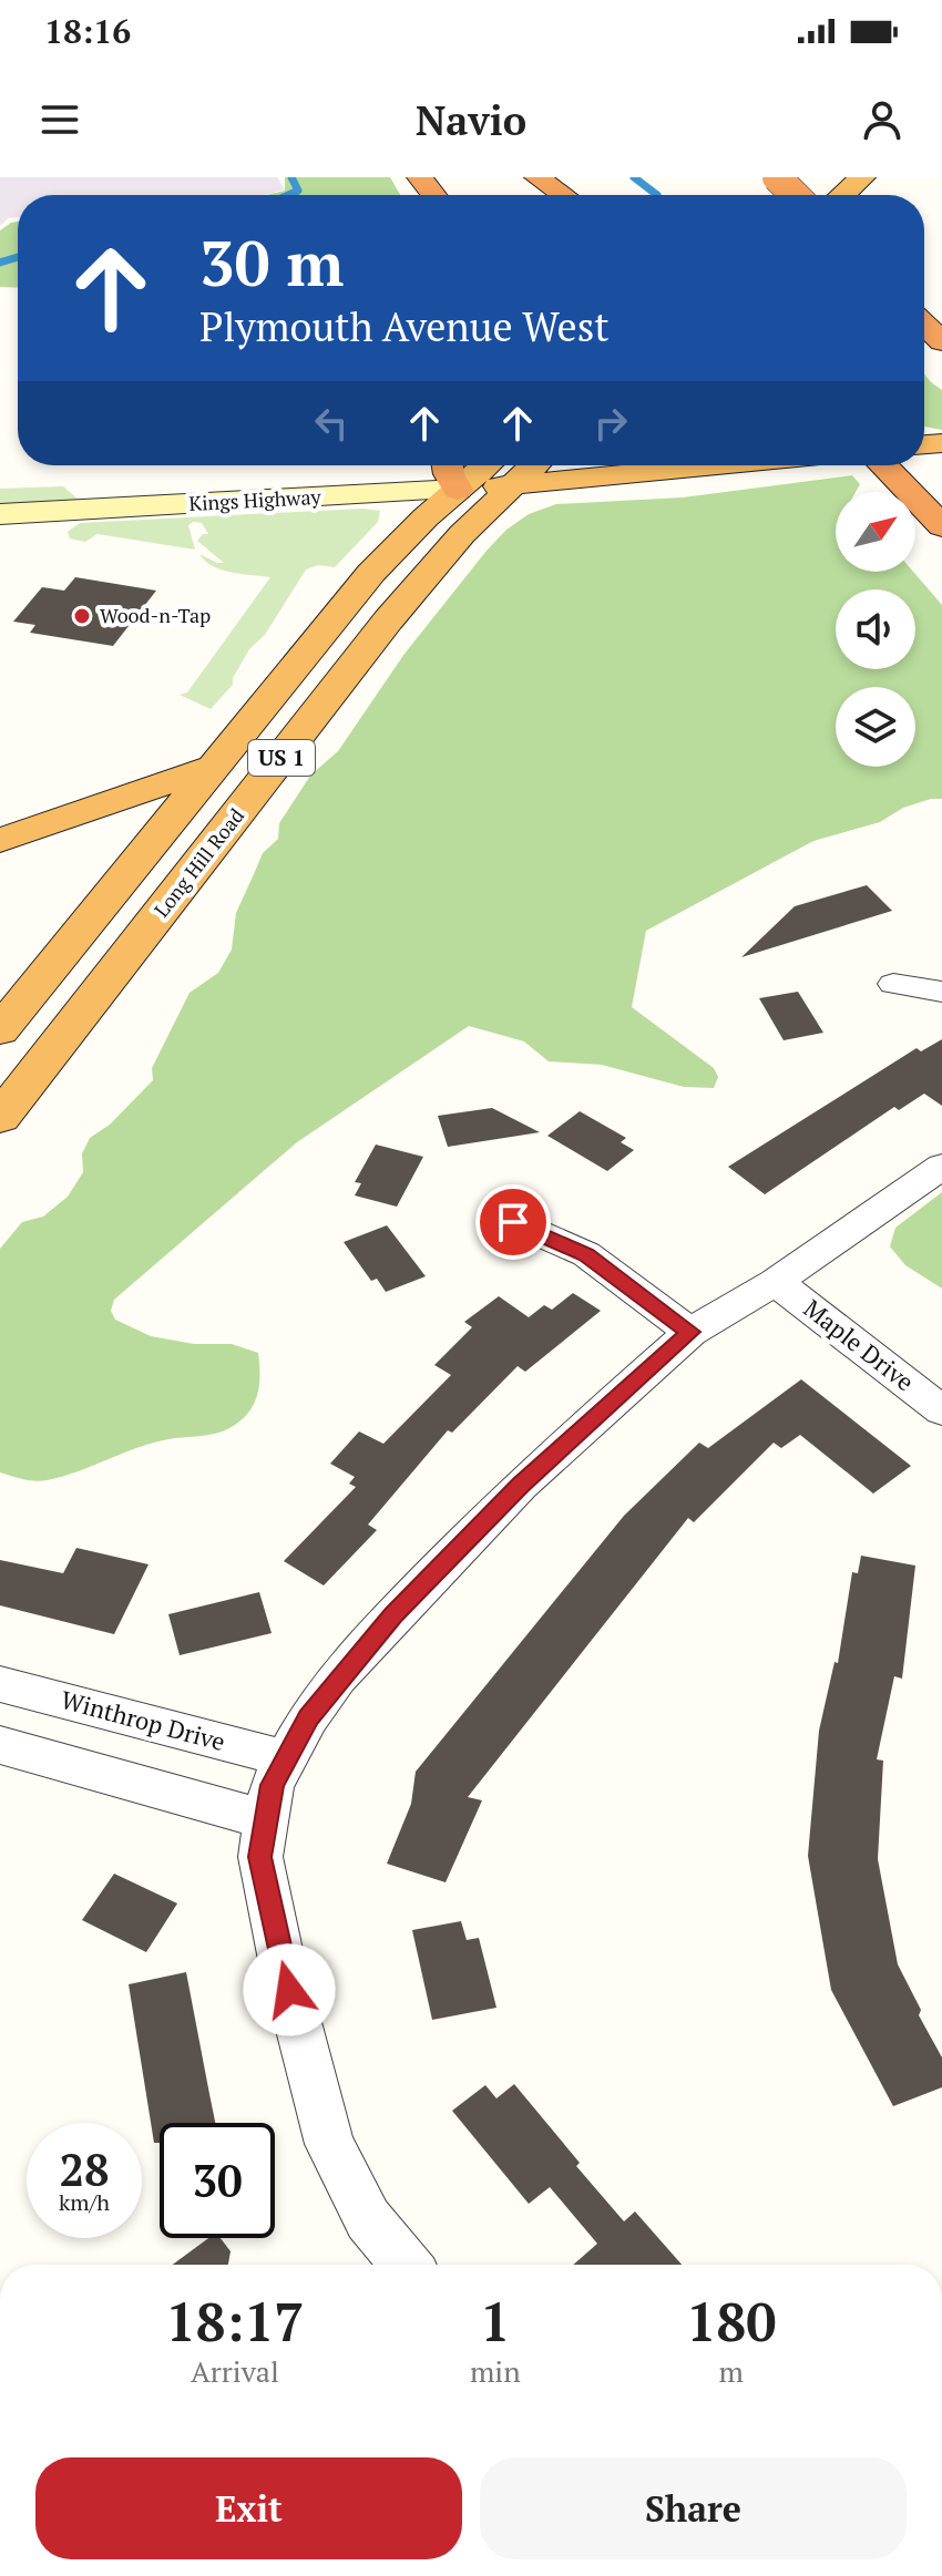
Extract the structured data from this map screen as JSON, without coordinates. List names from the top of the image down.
{
  "streets": {
    "highway": ["Kings Highway", "US 1", "Long Hill Road"],
    "street": ["Maple Drive", "Winthrop Drive"]
  },
  "crossings": [
    ["Kings Highway", "Long Hill Road"]
  ],
  "places": ["Wood-n-Tap"],
  "north": "top right",
  "page": {
    "status": "18:16",
    "header": "Navio",
    "turn": ["30 m", "Plymouth Avenue West"],
    "speed": "28 km/h",
    "limit": "30",
    "eta": [
      "18:17",
      "Arrival",
      "1",
      "min",
      "180",
      "m"
    ],
    "buttons": ["Exit", "Share"]
  }
}
